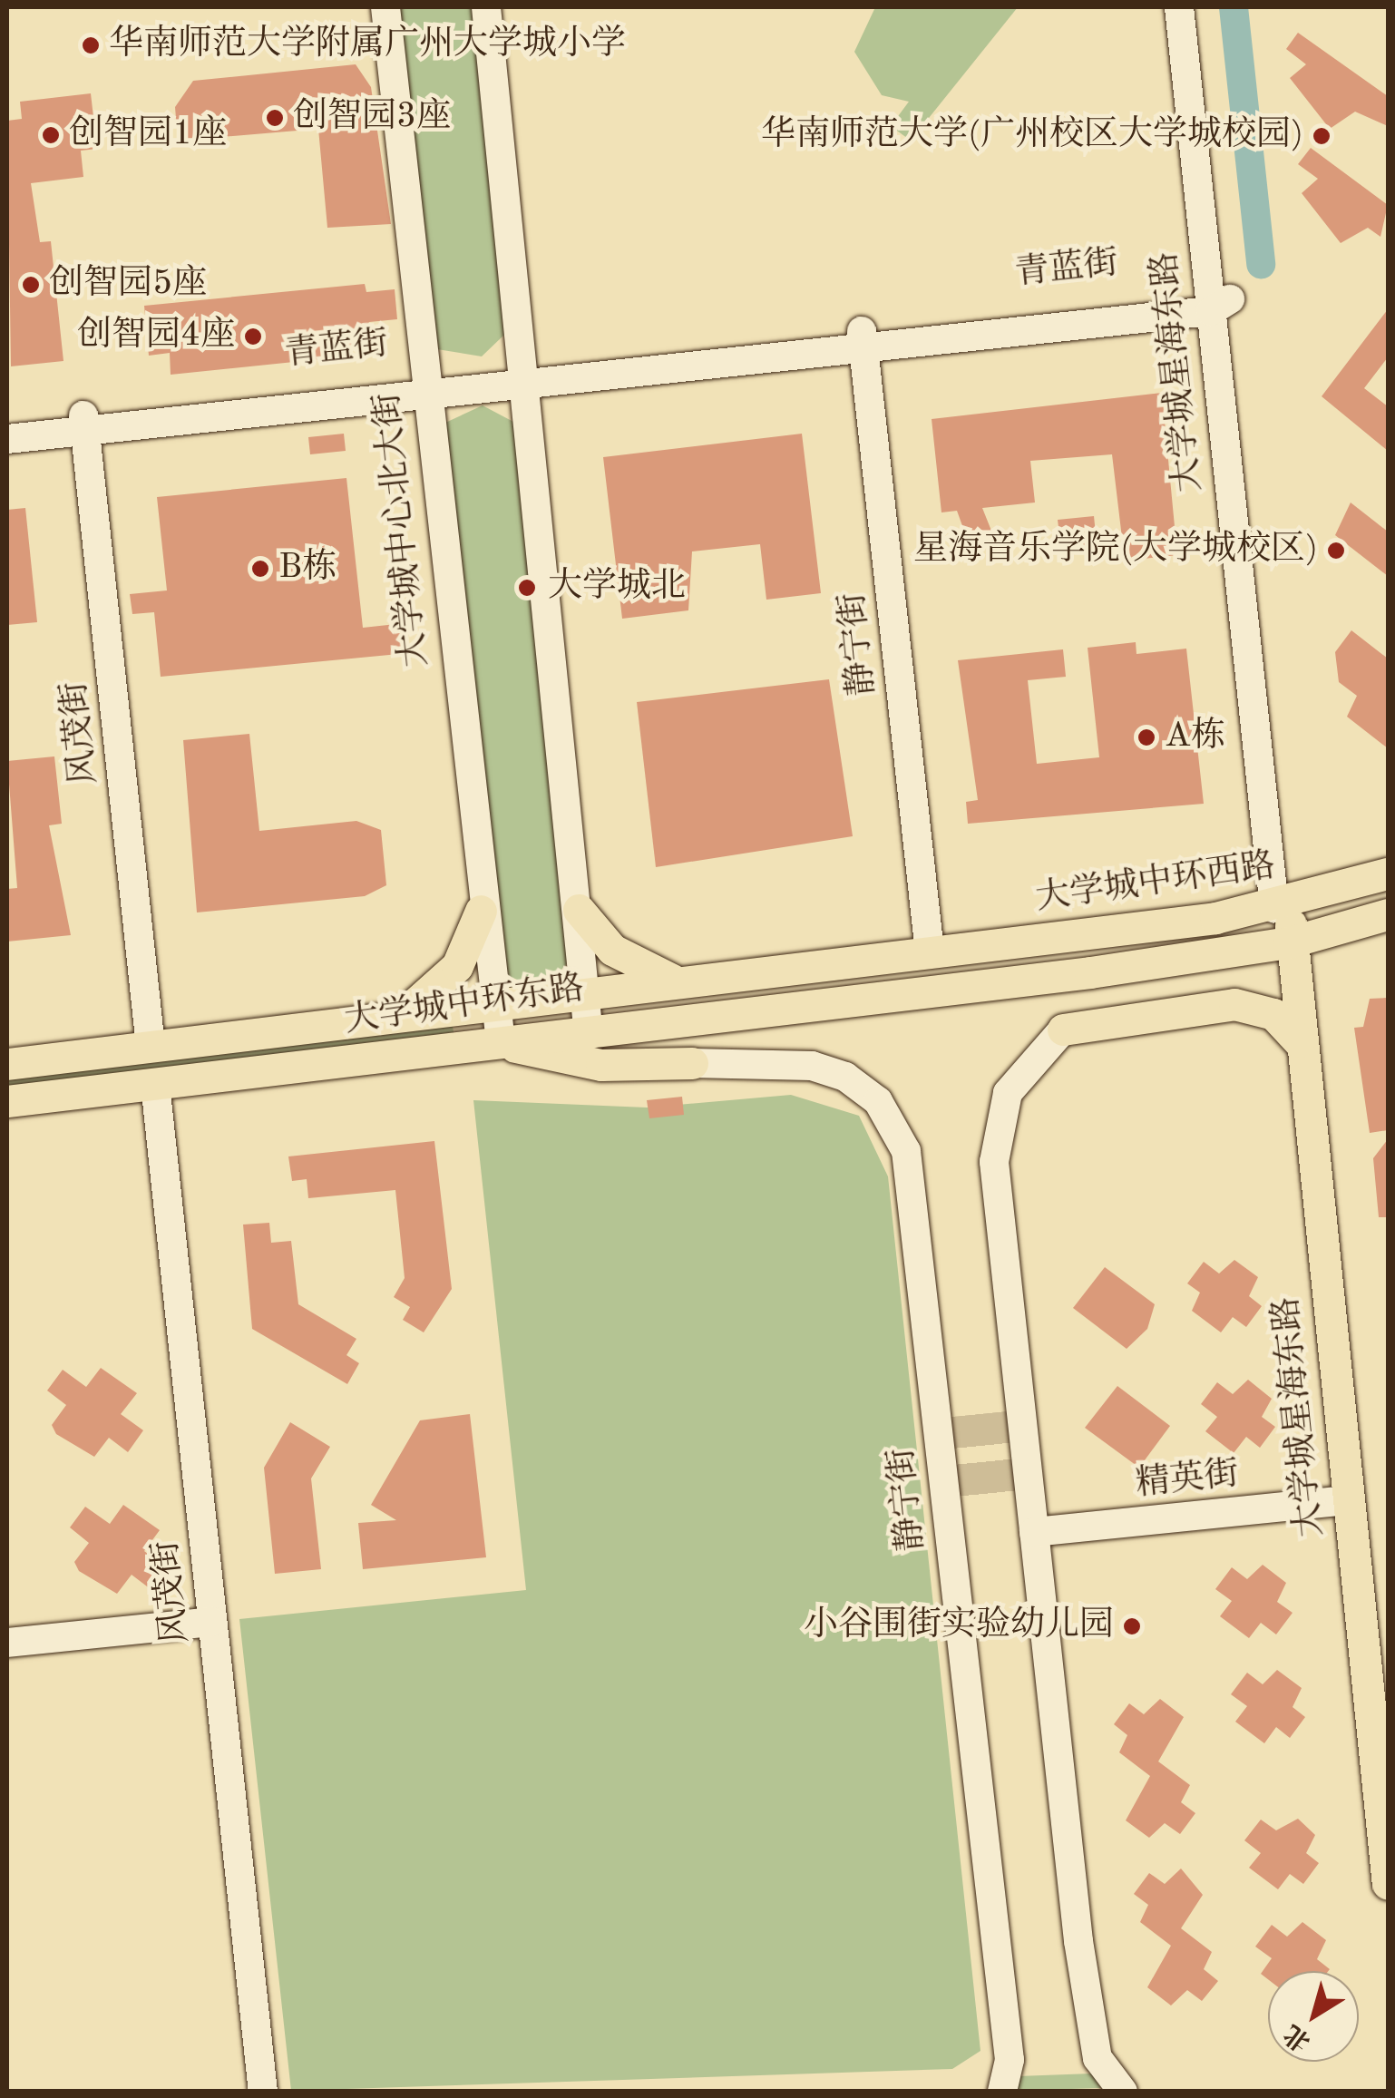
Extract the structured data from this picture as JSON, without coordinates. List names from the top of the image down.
{
  "streets": {
    "main road": ["大学城星海东路", "大学城中环西路", "大学城中环东路"],
    "street": [
      "青蓝街",
      "大学城中心北大街",
      "静宁街",
      "风茂街",
      "精英街"
    ]
  },
  "crossings": [
    ["青蓝街", "大学城星海东路"],
    ["青蓝街", "大学城中心北大街"],
    ["青蓝街", "静宁街"],
    ["青蓝街", "风茂街"],
    ["大学城星海东路", "大学城中环西路"],
    ["大学城星海东路", "大学城中环东路"],
    ["大学城星海东路", "精英街"],
    ["大学城中心北大街", "大学城中环东路"],
    ["静宁街", "大学城中环西路"],
    ["静宁街", "大学城中环东路"],
    ["风茂街", "大学城中环东路"],
    ["大学城中环西路", "大学城中环东路"]
  ],
  "places": [
    "华南师范大学附属广州大学城小学",
    "创智园3座",
    "创智园1座",
    "华南师范大学(广州校区大学城校园)",
    "创智园5座",
    "创智园4座",
    "星海音乐学院(大学城校区)",
    "B栋",
    "大学城北",
    "A栋",
    "小谷围街实验幼儿园"
  ],
  "north": "bottom left"
}
